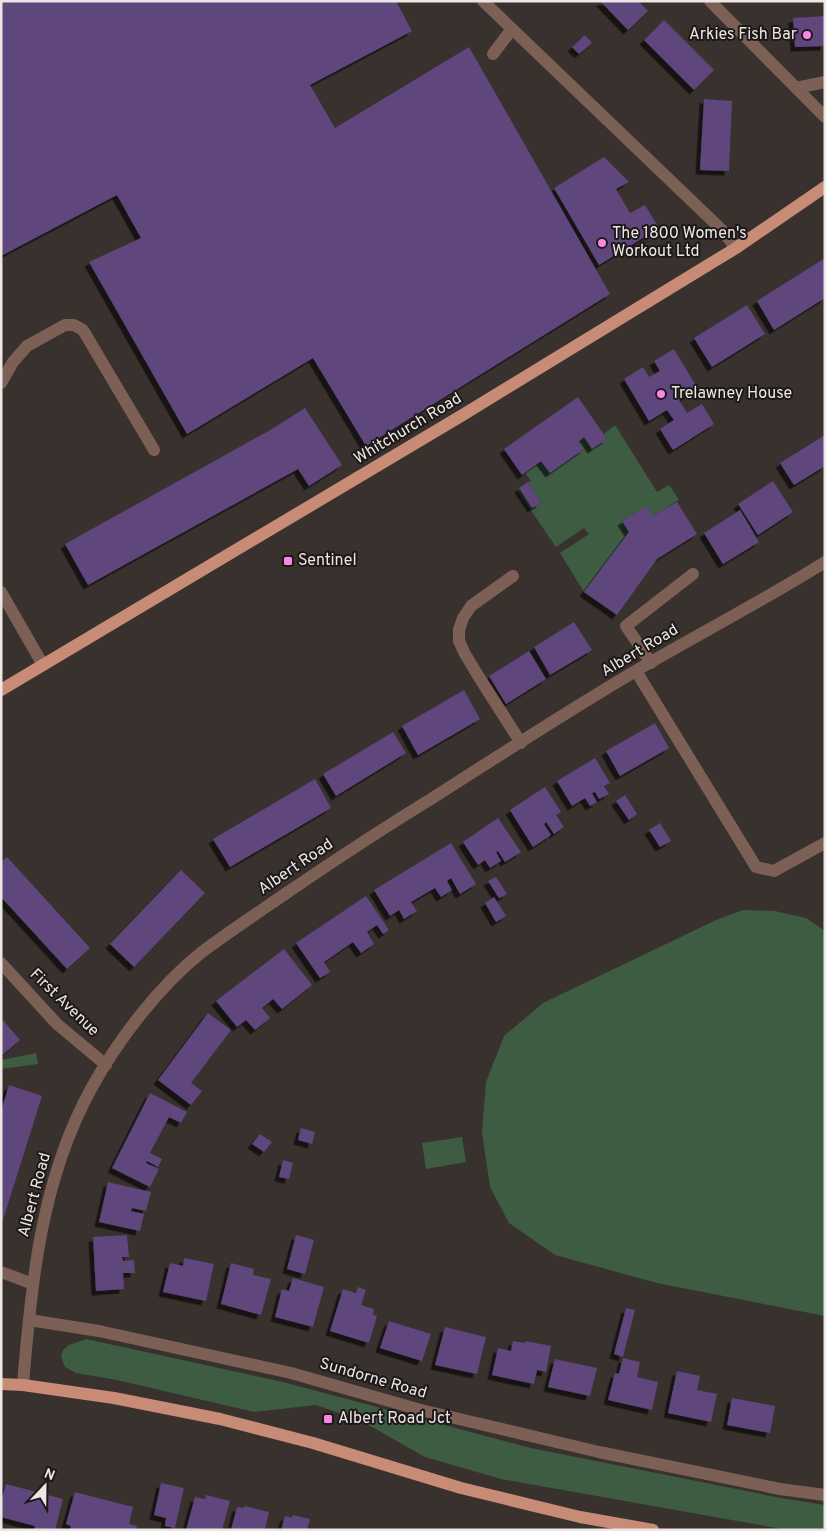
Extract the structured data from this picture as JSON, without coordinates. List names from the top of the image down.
{
  "streets": {
    "main road": ["Whitchurch Road"],
    "street": ["Albert Road", "First Avenue", "Sundorne Road"]
  },
  "crossings": [
    ["Albert Road", "First Avenue"],
    ["Albert Road", "Sundorne Road"]
  ],
  "places": {
    "other": ["Arkies Fish Bar", "The 1800 Women's Workout Ltd", "Trelawney House"],
    "transit": ["Sentinel", "Albert Road Jct"]
  },
  "north": "top"
}
